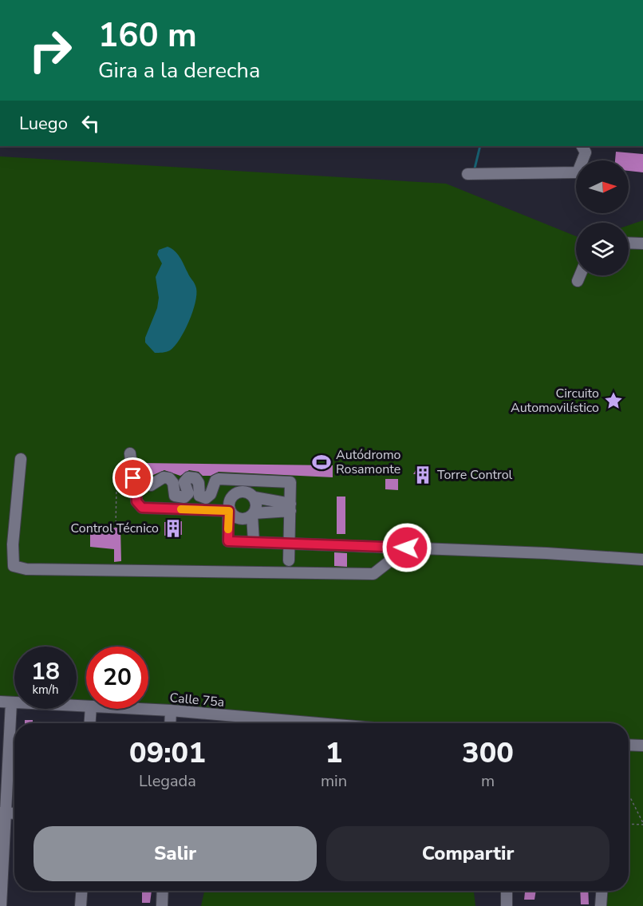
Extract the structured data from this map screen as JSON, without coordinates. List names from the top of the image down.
{
  "streets": {
    "street": ["Calle 75a"]
  },
  "places": {
    "place": ["Circuito Automovilístico"],
    "sports": ["Autódromo Rosamonte"],
    "building": ["Torre Control", "Control Técnico"]
  },
  "north": "right",
  "page": {
    "turn": ["160 m", "Gira a la derecha"],
    "then": "Luego",
    "speed": "18 km/h",
    "limit": "20",
    "eta": [
      "09:01",
      "Llegada",
      "1",
      "min",
      "300",
      "m"
    ],
    "buttons": ["Salir", "Compartir"]
  }
}
